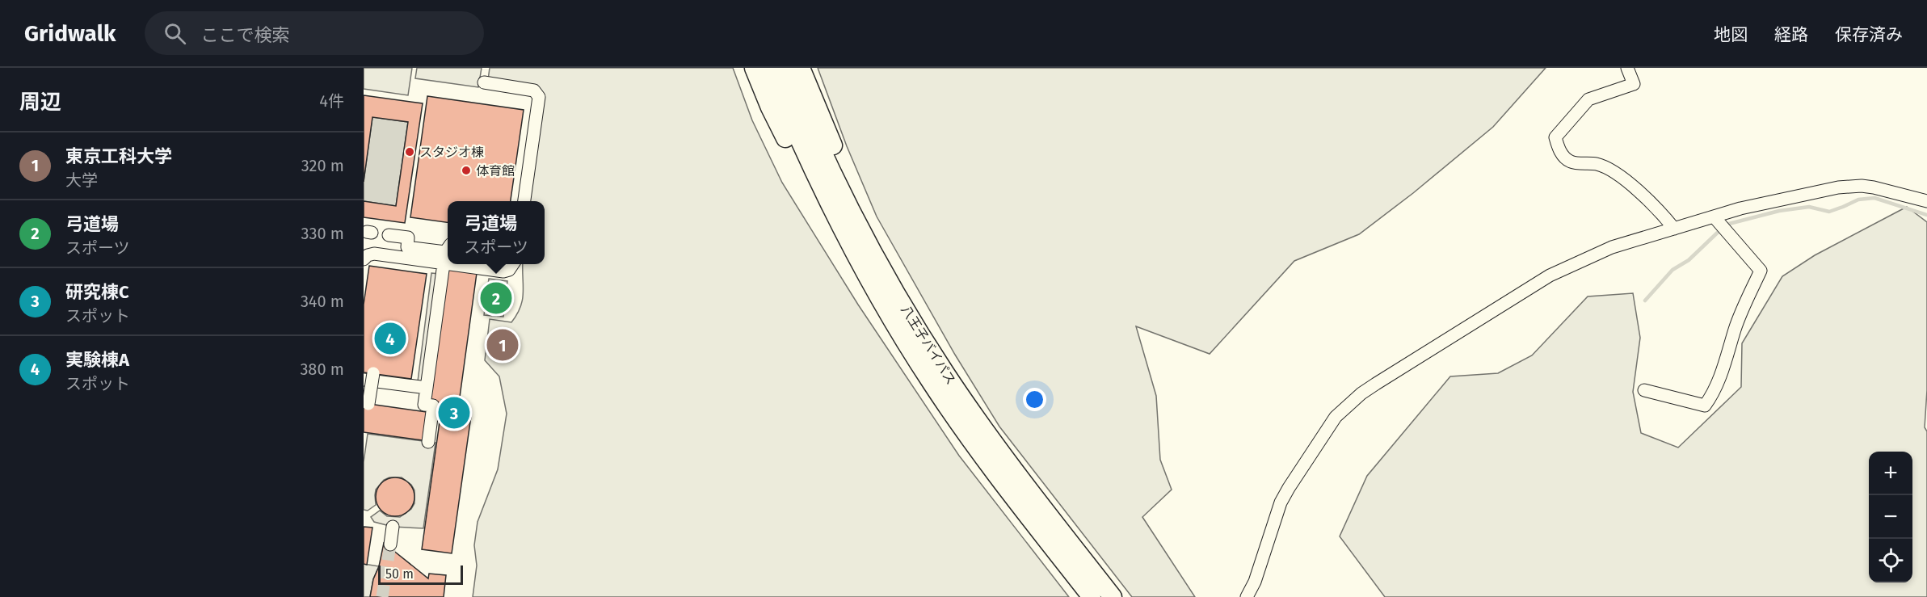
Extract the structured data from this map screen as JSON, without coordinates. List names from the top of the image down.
{
  "streets": {
    "highway": ["八王子バイパス"]
  },
  "places": ["スタジオ棟", "体育館"],
  "scale_bar": "50 m",
  "page": {
    "header": "Gridwalk",
    "search": "ここで検索",
    "nav": ["地図", "経路", "保存済み"],
    "heading": ["周辺", "4件"],
    "list": [
      {
        "mark": "1",
        "name": "東京工科大学",
        "note": "大学",
        "value": "320 m"
      },
      {
        "mark": "2",
        "name": "弓道場",
        "note": "スポーツ",
        "value": "330 m"
      },
      {
        "mark": "3",
        "name": "研究棟C",
        "note": "スポット",
        "value": "340 m"
      },
      {
        "mark": "4",
        "name": "実験棟A",
        "note": "スポット",
        "value": "380 m"
      }
    ],
    "popup": ["弓道場", "スポーツ"],
    "pins": [
      "2",
      "4",
      "1",
      "3"
    ],
    "map_buttons": ["+", "−"],
    "scale": "50 m"
  }
}
